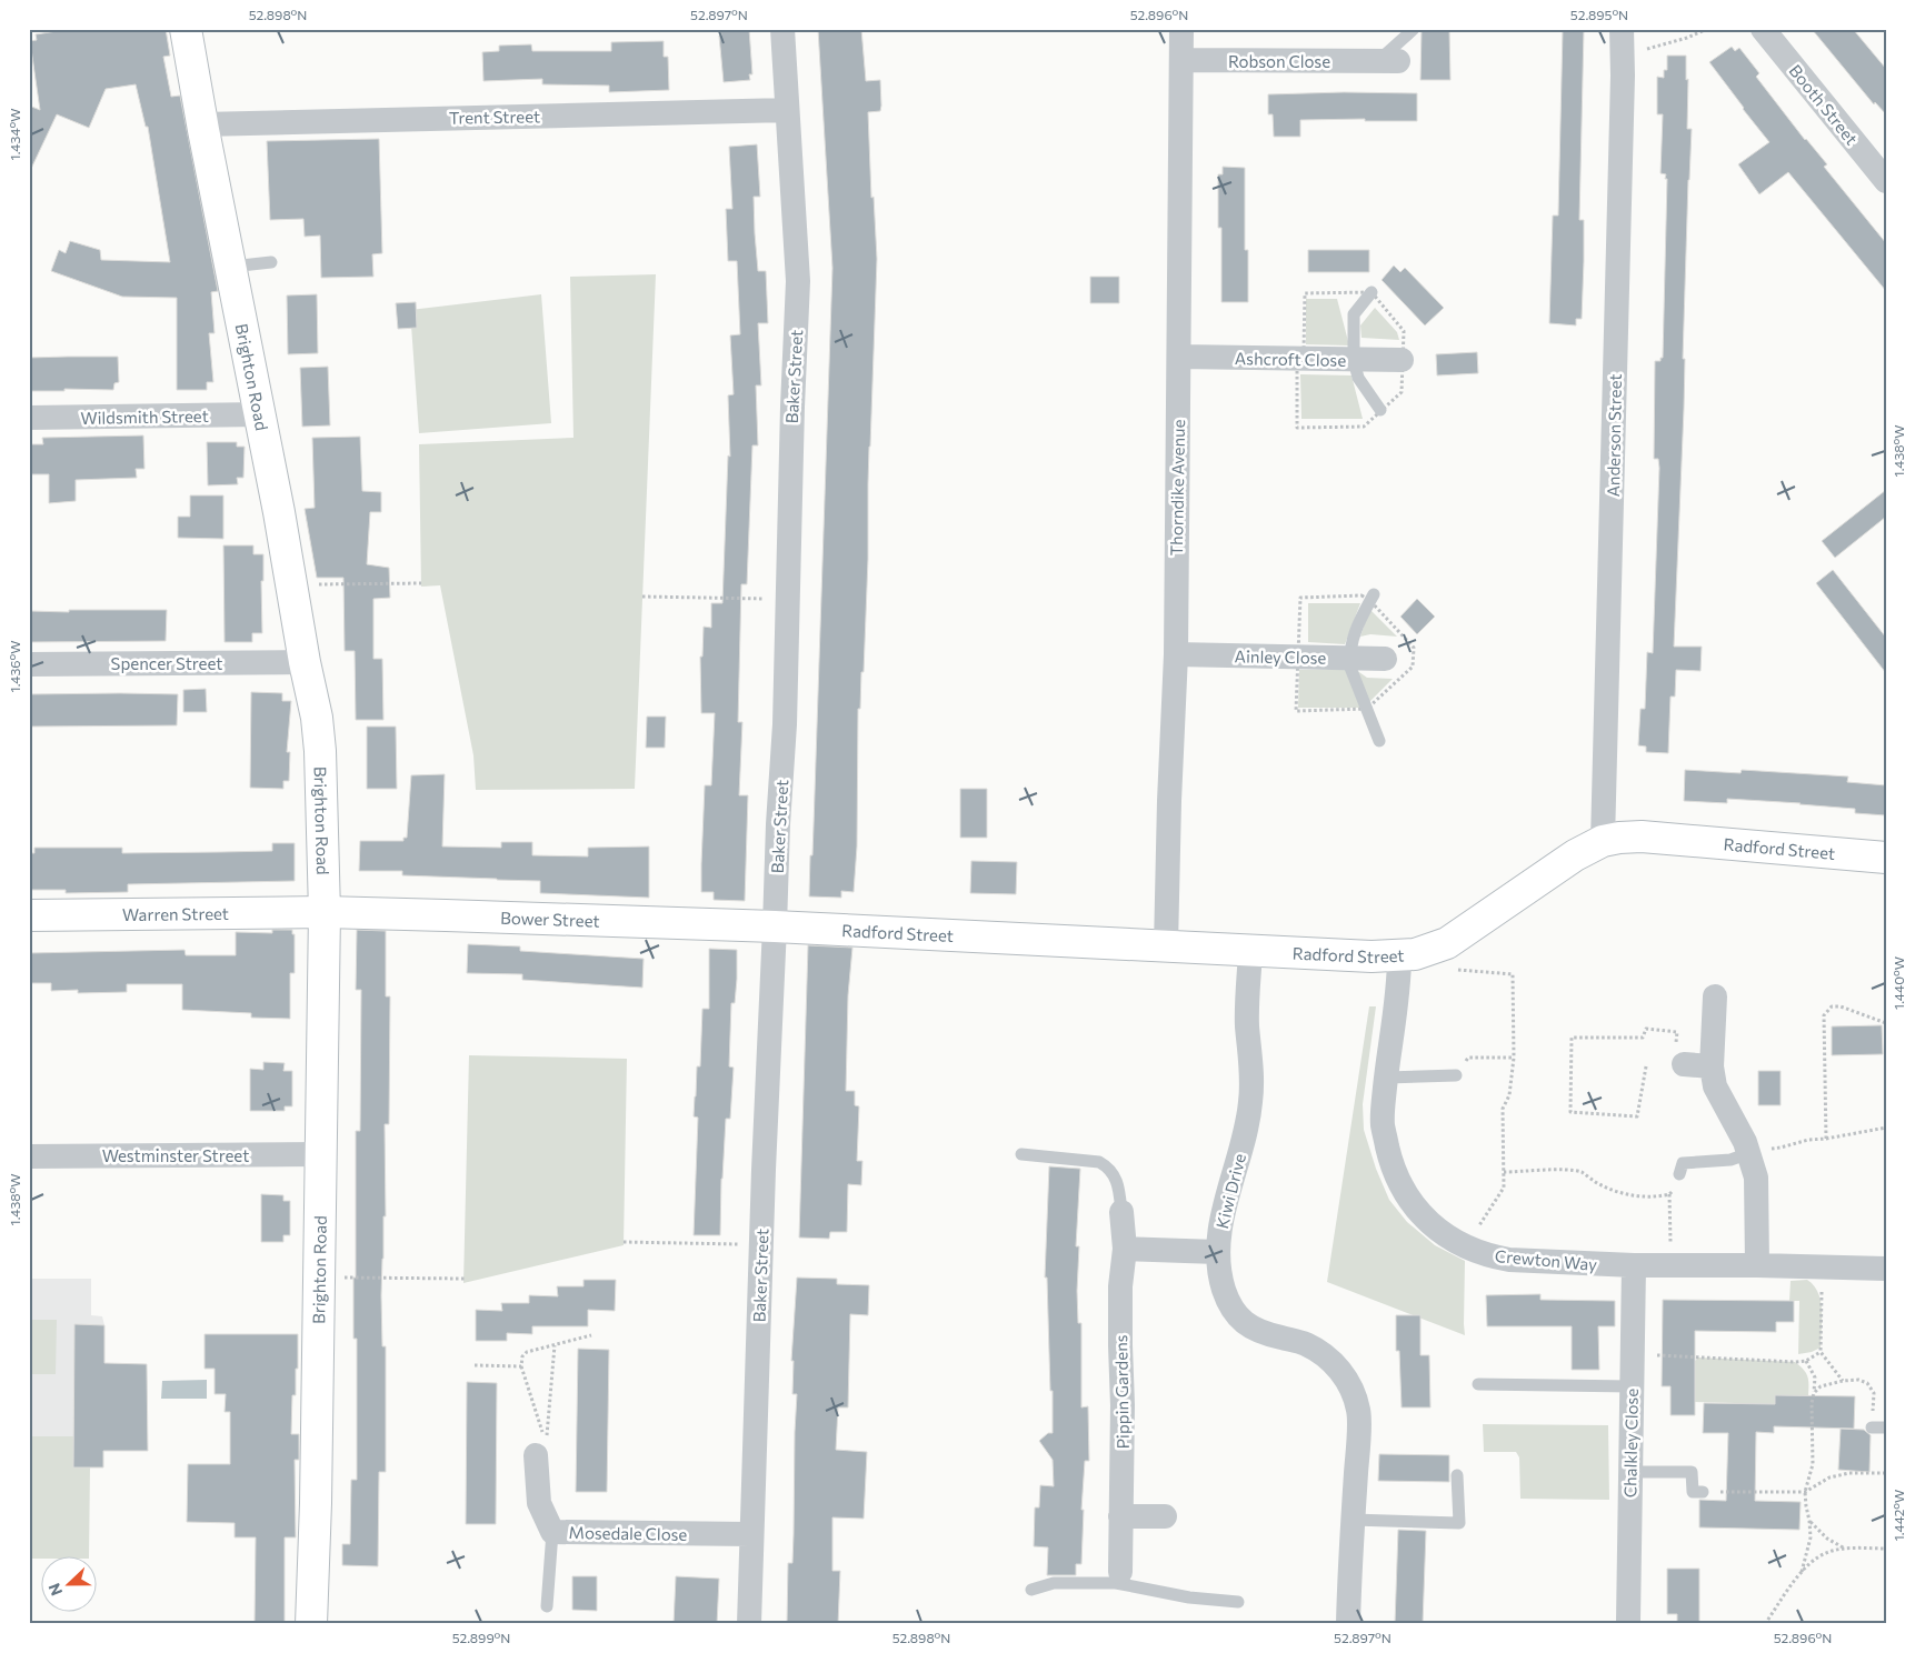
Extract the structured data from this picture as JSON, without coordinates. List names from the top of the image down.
{
  "streets": {
    "street": [
      "Robson Close",
      "Booth Street",
      "Trent Street",
      "Ashcroft Close",
      "Brighton Road",
      "Baker Street",
      "Wildsmith Street",
      "Anderson Street",
      "Thorndike Avenue",
      "Ainley Close",
      "Spencer Street",
      "Radford Street",
      "Warren Street",
      "Bower Street",
      "Westminster Street",
      "Kiwi Drive",
      "Crewton Way",
      "Pippin Gardens",
      "Chalkley Close",
      "Mosedale Close"
    ]
  },
  "crossings": [
    ["Robson Close", "Thorndike Avenue"],
    ["Trent Street", "Brighton Road"],
    ["Trent Street", "Baker Street"],
    ["Ashcroft Close", "Thorndike Avenue"],
    ["Brighton Road", "Wildsmith Street"],
    ["Brighton Road", "Spencer Street"],
    ["Brighton Road", "Warren Street"],
    ["Brighton Road", "Bower Street"],
    ["Brighton Road", "Westminster Street"],
    ["Baker Street", "Radford Street"],
    ["Baker Street", "Bower Street"],
    ["Baker Street", "Mosedale Close"],
    ["Anderson Street", "Radford Street"],
    ["Thorndike Avenue", "Ainley Close"],
    ["Thorndike Avenue", "Radford Street"],
    ["Radford Street", "Bower Street"],
    ["Radford Street", "Kiwi Drive"],
    ["Radford Street", "Crewton Way"],
    ["Warren Street", "Bower Street"],
    ["Crewton Way", "Chalkley Close"]
  ],
  "north": "left",
  "coordinates": [
    "52.898°N",
    "52.897°N",
    "52.896°N",
    "52.895°N",
    "1.434°W",
    "1.438°W",
    "1.436°W",
    "1.440°W",
    "1.442°W",
    "52.899°N"
  ]
}
